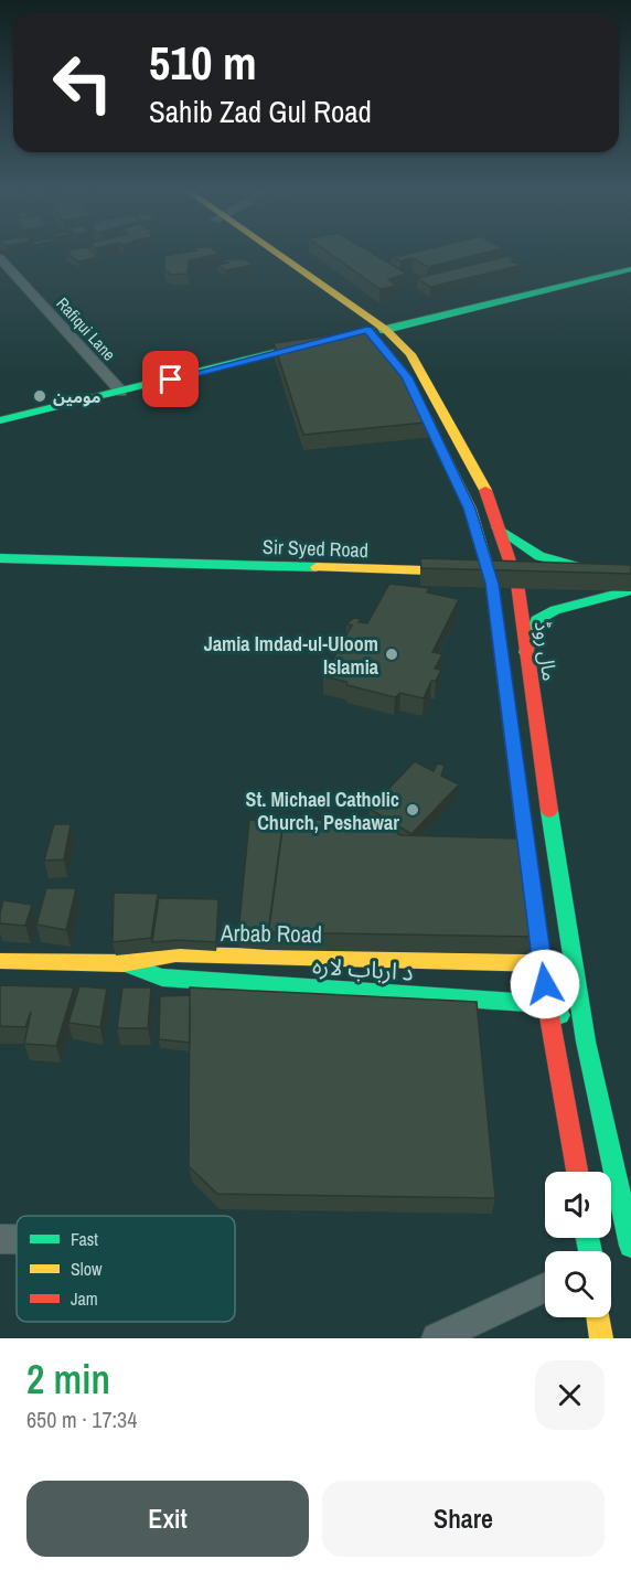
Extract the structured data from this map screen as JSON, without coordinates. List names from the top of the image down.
{
  "streets": {
    "main road": [
      "Sir Syed Road",
      "مال روڈ",
      "Arbab Road",
      "د ارباب لاره"
    ],
    "street": ["Rafiqui Lane"]
  },
  "crossings": [
    ["Sir Syed Road", "مال روڈ"],
    ["Arbab Road", "د ارباب لاره"]
  ],
  "places": ["مومین", "Jamia Imdad-ul-Uloom Islamia", "St. Michael Catholic Church, Peshawar"],
  "legend": ["Fast", "Slow", "Jam"],
  "page": {
    "turn": ["510 m", "Sahib Zad Gul Road"],
    "heading": ["2 min", "650 m · 17:34"],
    "buttons": ["Exit", "Share"]
  }
}
